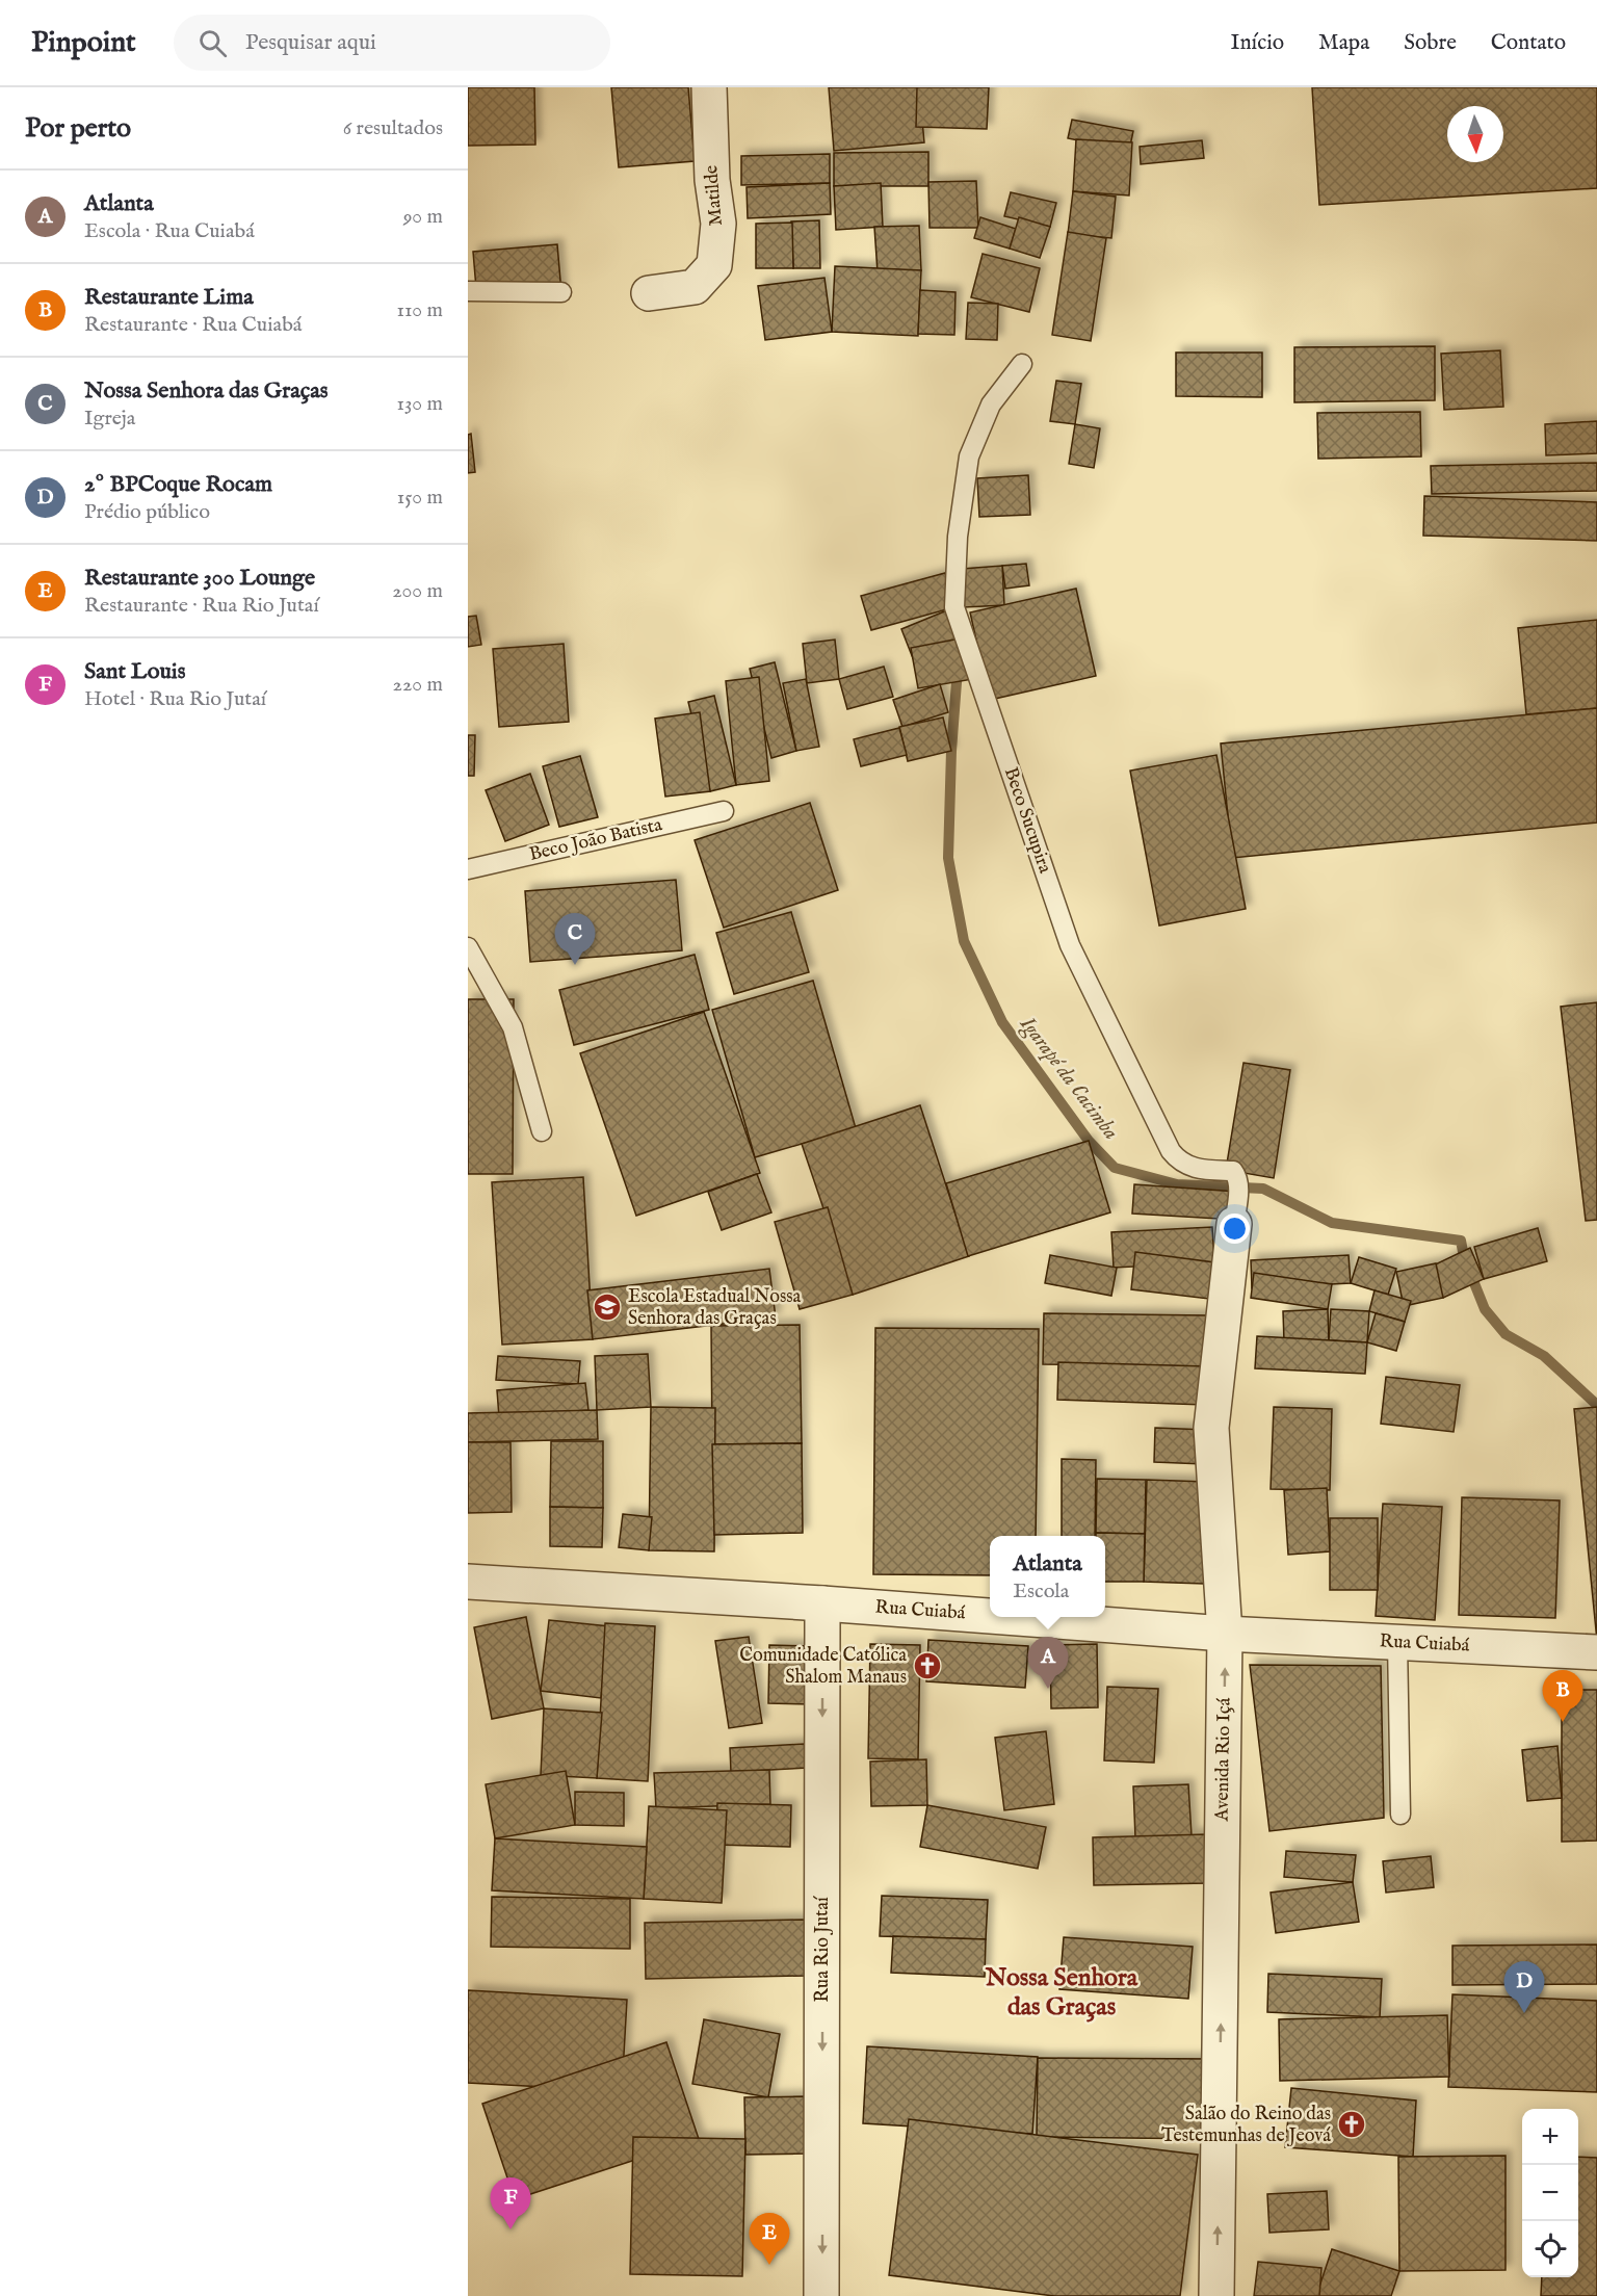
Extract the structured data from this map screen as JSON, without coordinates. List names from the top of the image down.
{
  "streets": {
    "street": [
      "Matilde",
      "Rua Cuiabá",
      "Avenida Rio Içá",
      "Rua Rio Jutaí"
    ],
    "lane": ["Beco Sucupira", "Beco João Batista"]
  },
  "crossings": [
    ["Beco Sucupira", "Avenida Rio Içá"],
    ["Rua Cuiabá", "Avenida Rio Içá"],
    ["Rua Cuiabá", "Rua Rio Jutaí"]
  ],
  "one_way": ["Avenida Rio Içá", "Rua Rio Jutaí"],
  "districts": ["Nossa Senhora das Graças"],
  "water": ["Igarapé da Cacimba"],
  "places": {
    "school or university": ["Escola Estadual Nossa Senhora das Graças"],
    "church": ["Comunidade Católica Shalom Manaus", "Salão do Reino das Testemunhas de Jeová"]
  },
  "north": "bottom",
  "page": {
    "header": "Pinpoint",
    "search": "Pesquisar aqui",
    "nav": [
      "Início",
      "Mapa",
      "Sobre",
      "Contato"
    ],
    "heading": ["Por perto", "6 resultados"],
    "list": [
      {
        "mark": "A",
        "name": "Atlanta",
        "note": "Escola · Rua Cuiabá",
        "value": "90 m"
      },
      {
        "mark": "B",
        "name": "Restaurante Lima",
        "note": "Restaurante · Rua Cuiabá",
        "value": "110 m"
      },
      {
        "mark": "C",
        "name": "Nossa Senhora das Graças",
        "note": "Igreja",
        "value": "130 m"
      },
      {
        "mark": "D",
        "name": "2º BPCoque Rocam",
        "note": "Prédio público",
        "value": "150 m"
      },
      {
        "mark": "E",
        "name": "Restaurante 300 Lounge",
        "note": "Restaurante · Rua Rio Jutaí",
        "value": "200 m"
      },
      {
        "mark": "F",
        "name": "Sant Louis",
        "note": "Hotel · Rua Rio Jutaí",
        "value": "220 m"
      }
    ],
    "pins": [
      "C",
      "A",
      "B",
      "D",
      "F",
      "E"
    ],
    "popup": ["Atlanta", "Escola"],
    "map_buttons": ["+", "−"]
  }
}
